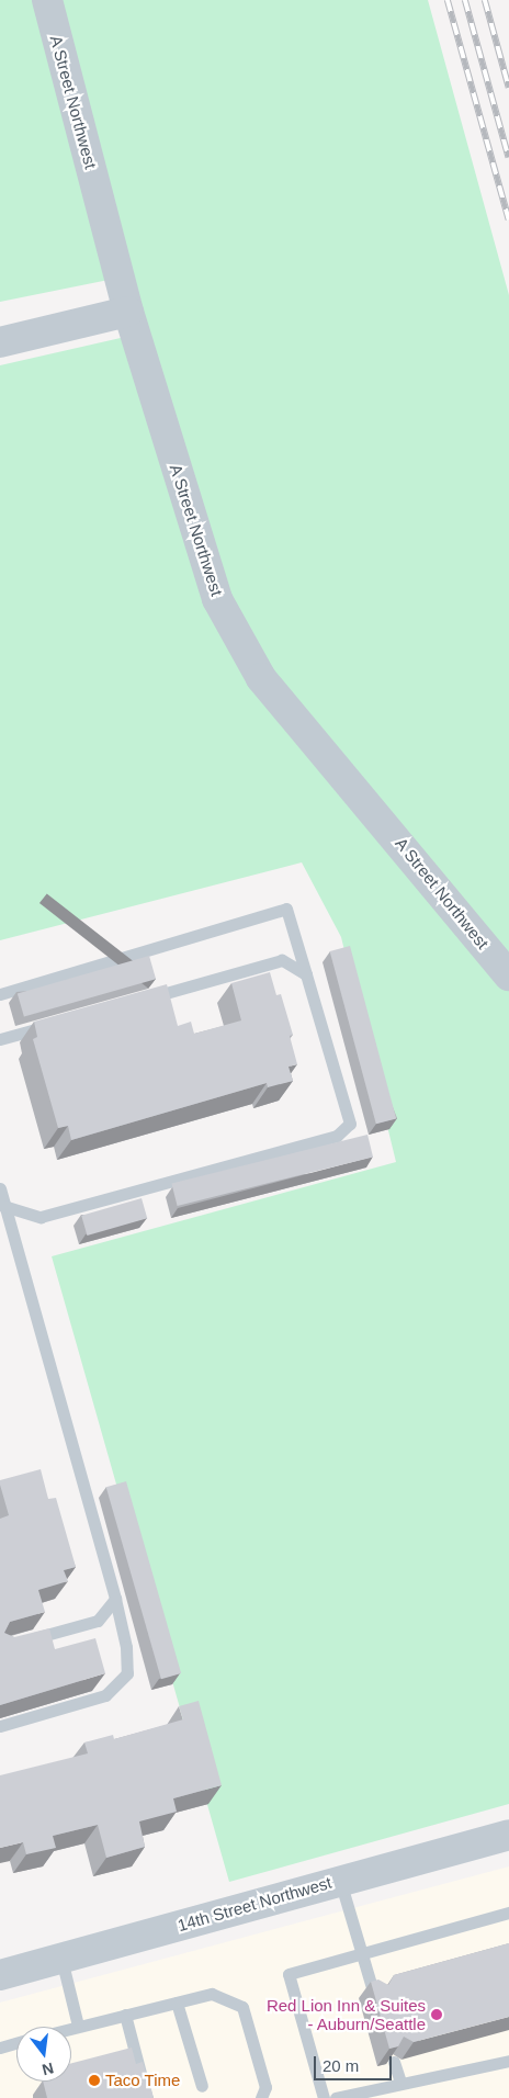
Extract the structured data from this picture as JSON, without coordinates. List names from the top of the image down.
{
  "streets": {
    "street": ["A Street Northwest", "14th Street Northwest"]
  },
  "places": ["Red Lion Inn & Suites - Auburn/Seattle", "Taco Time"],
  "scale_bar": "20 m",
  "north": "bottom"
}
